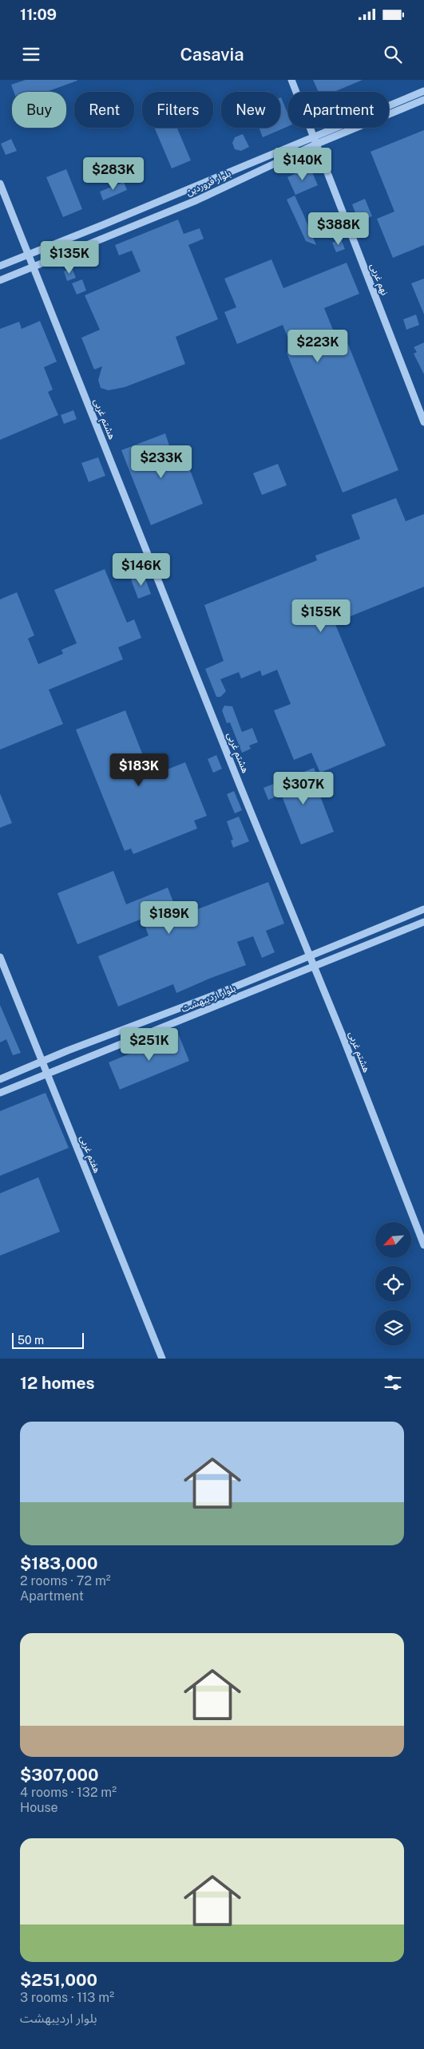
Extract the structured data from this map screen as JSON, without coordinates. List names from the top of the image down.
{
  "streets": {
    "street": [
      "بلوار فروردین",
      "نهم غربی",
      "هشتم غربی",
      "بلوار اردیبهشت",
      "هفتم غربی"
    ]
  },
  "crossings": [
    ["بلوار فروردین", "نهم غربی"],
    ["بلوار فروردین", "هشتم غربی"],
    ["هشتم غربی", "بلوار اردیبهشت"],
    ["بلوار اردیبهشت", "هفتم غربی"]
  ],
  "scale_bar": "50 m",
  "north": "bottom left",
  "page": {
    "status": "11:09",
    "header": "Casavia",
    "chip": [
      "Buy",
      "Rent",
      "Filters",
      "New",
      "Apartment"
    ],
    "price": [
      "$140K",
      "$283K",
      "$388K",
      "$135K",
      "$223K",
      "$233K",
      "$146K",
      "$155K",
      "$183K",
      "$307K",
      "$189K",
      "$251K"
    ],
    "scale": "50 m",
    "heading": "12 homes",
    "list": [
      {
        "name": "$183,000",
        "note": "2 rooms · 72 m² · Apartment"
      },
      {
        "name": "$307,000",
        "note": "4 rooms · 132 m² · House"
      },
      {
        "name": "$251,000",
        "note": "3 rooms · 113 m² · بلوار اردیبهشت"
      }
    ]
  }
}
